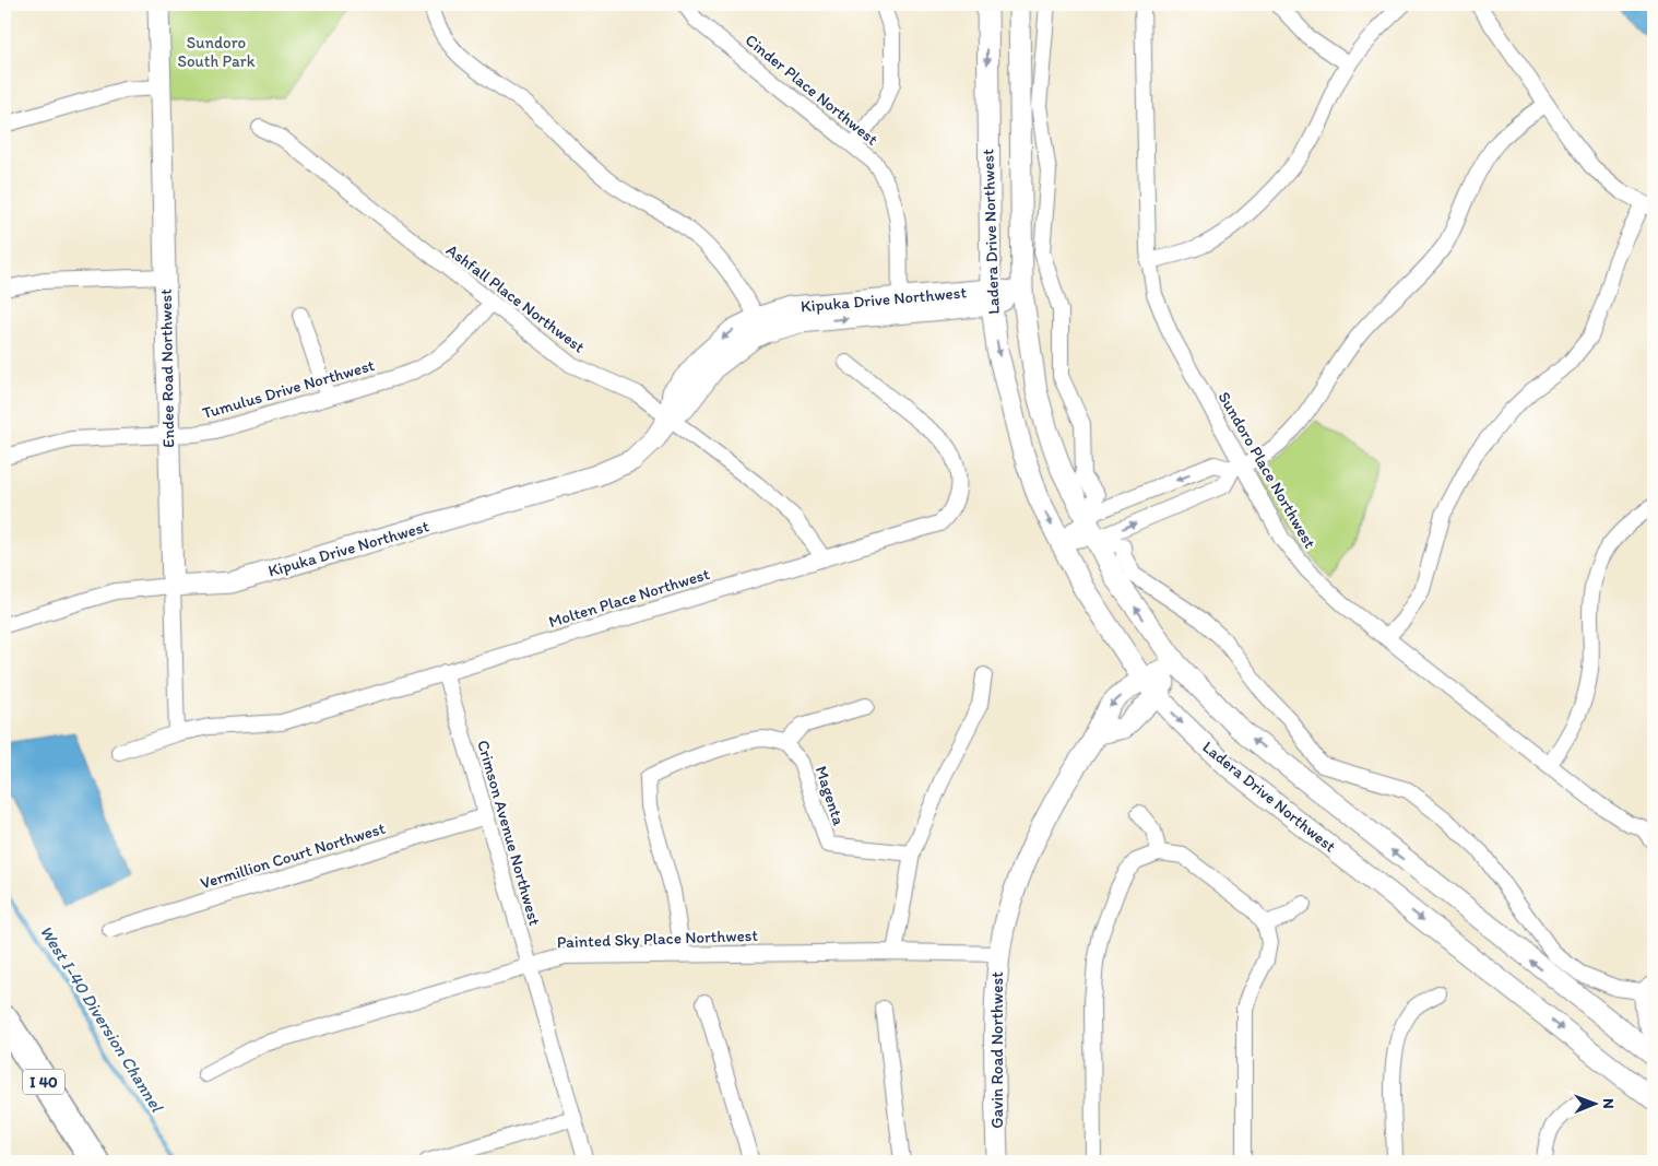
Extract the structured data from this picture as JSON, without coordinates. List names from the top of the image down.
{
  "streets": {
    "highway": ["I 40"],
    "main road": [
      "Ladera Drive Northwest",
      "Kipuka Drive Northwest",
      "Endee Road Northwest",
      "Gavin Road Northwest"
    ],
    "street": [
      "Cinder Place Northwest",
      "Ashfall Place Northwest",
      "Tumulus Drive Northwest",
      "Sundoro Place Northwest",
      "Molten Place Northwest",
      "Magenta",
      "Crimson Avenue Northwest",
      "Vermillion Court Northwest",
      "Painted Sky Place Northwest"
    ]
  },
  "crossings": [
    ["Cinder Place Northwest", "Kipuka Drive Northwest"],
    ["Ladera Drive Northwest", "Kipuka Drive Northwest"],
    ["Ladera Drive Northwest", "Gavin Road Northwest"],
    ["Ashfall Place Northwest", "Kipuka Drive Northwest"],
    ["Ashfall Place Northwest", "Tumulus Drive Northwest"],
    ["Ashfall Place Northwest", "Molten Place Northwest"],
    ["Kipuka Drive Northwest", "Endee Road Northwest"],
    ["Endee Road Northwest", "Tumulus Drive Northwest"],
    ["Endee Road Northwest", "Molten Place Northwest"],
    ["Molten Place Northwest", "Crimson Avenue Northwest"],
    ["Crimson Avenue Northwest", "Vermillion Court Northwest"],
    ["Crimson Avenue Northwest", "Painted Sky Place Northwest"],
    ["Painted Sky Place Northwest", "Gavin Road Northwest"]
  ],
  "water": ["West I-40 Diversion Channel"],
  "parks": ["Sundoro South Park"],
  "north": "right"
}
